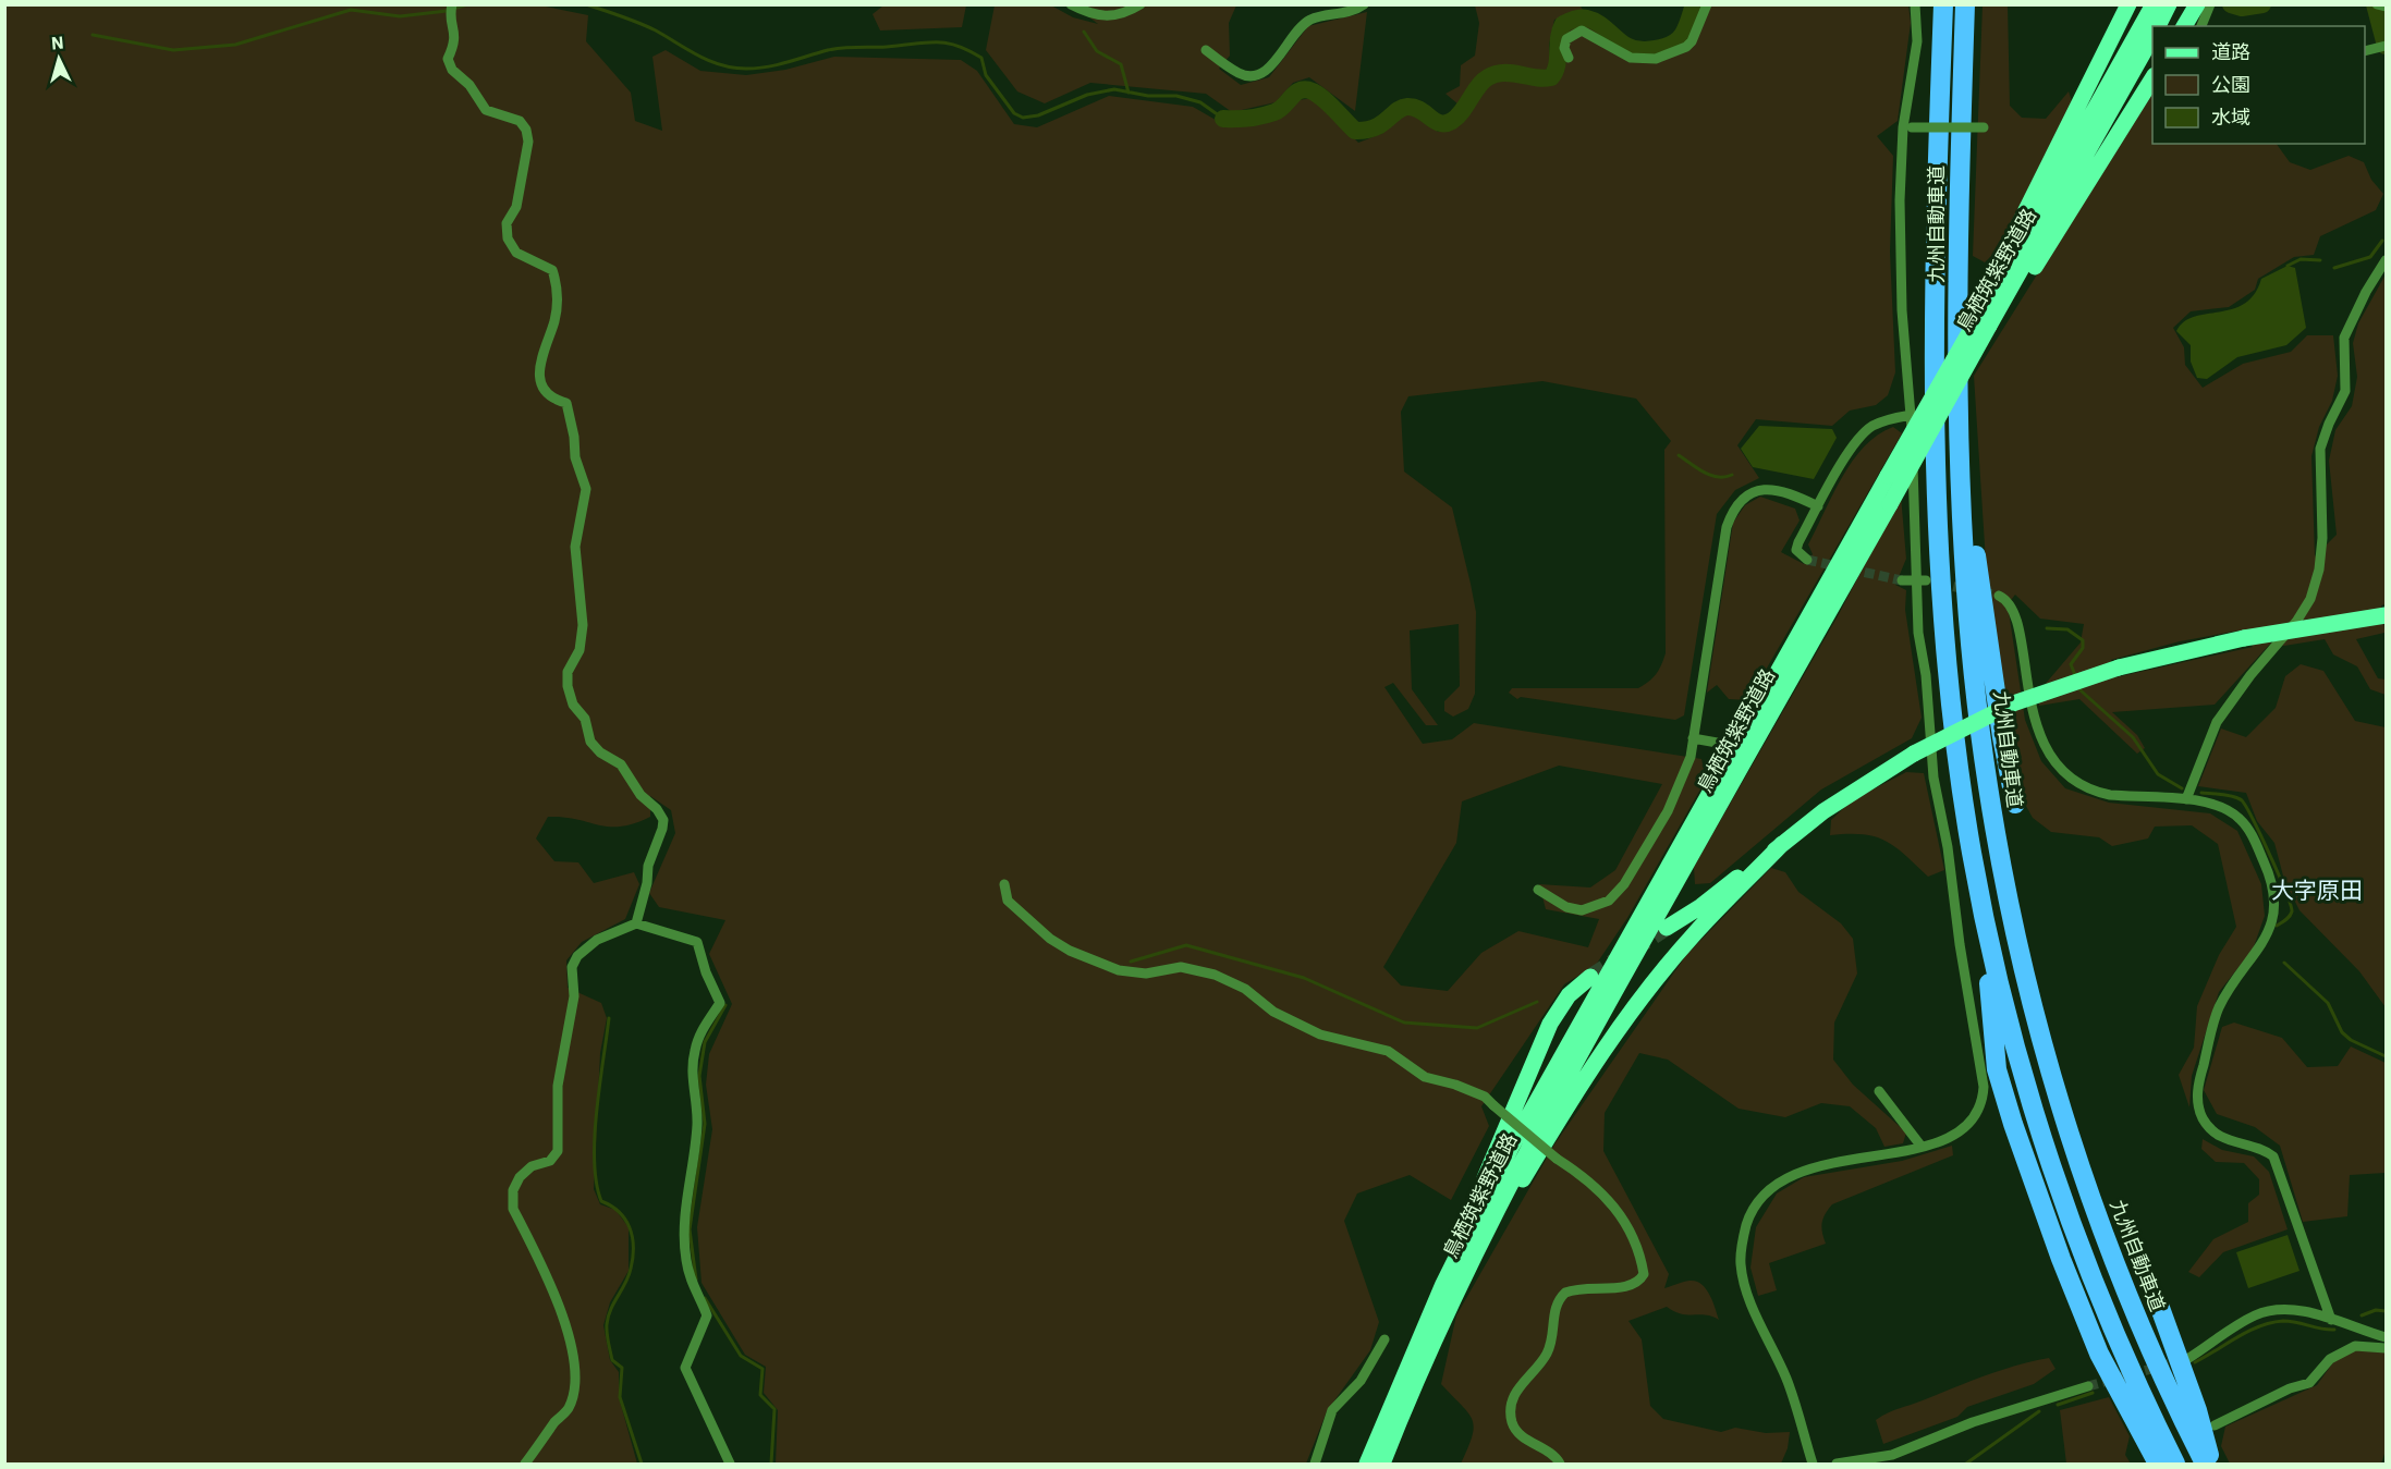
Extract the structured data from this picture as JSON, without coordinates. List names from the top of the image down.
{
  "streets": {
    "highway": ["九州自動車道"],
    "main road": ["鳥栖筑紫野道路"]
  },
  "districts": ["大字原田"],
  "legend": ["道路", "公園", "水域"],
  "north": "top"
}
